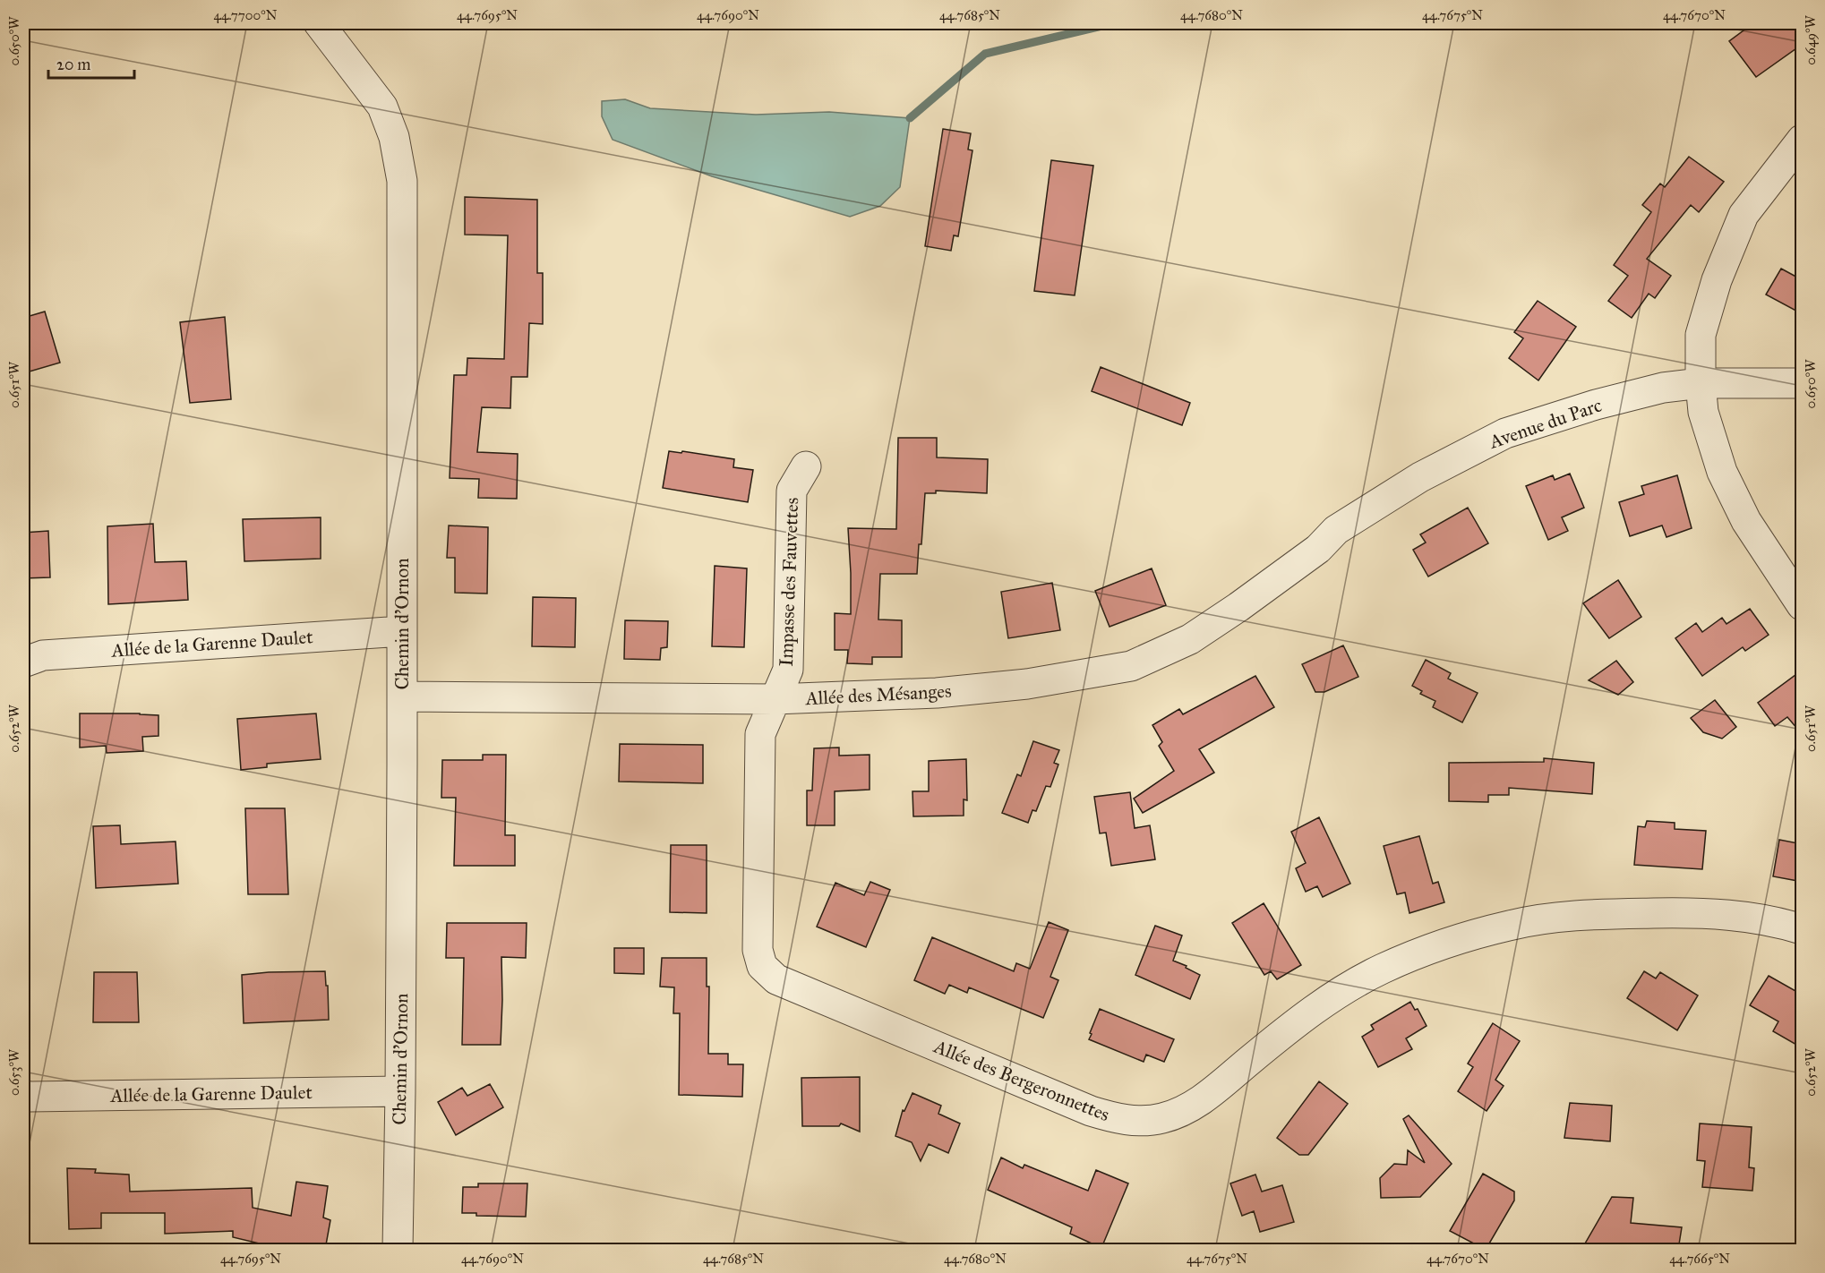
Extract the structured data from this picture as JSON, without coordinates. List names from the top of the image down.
{
  "streets": {
    "street": [
      "Avenue du Parc",
      "Impasse des Fauvettes",
      "Chemin d'Ornon",
      "Allée de la Garenne Daulet",
      "Allée des Mésanges",
      "Allée des Bergeronnettes"
    ]
  },
  "crossings": [
    ["Avenue du Parc", "Allée des Mésanges"],
    ["Impasse des Fauvettes", "Allée des Mésanges"],
    ["Impasse des Fauvettes", "Allée des Bergeronnettes"],
    ["Chemin d'Ornon", "Allée de la Garenne Daulet"],
    ["Chemin d'Ornon", "Allée des Mésanges"],
    ["Allée des Mésanges", "Allée des Bergeronnettes"]
  ],
  "scale_bar": "20 m",
  "coordinates": [
    "44.7700°N",
    "44.7695°N",
    "44.7690°N",
    "44.7685°N",
    "44.7680°N",
    "44.7675°N",
    "44.7670°N",
    "0.649°W",
    "0.650°W",
    "0.651°W",
    "0.652°W",
    "0.653°W",
    "44.7665°N"
  ]
}
